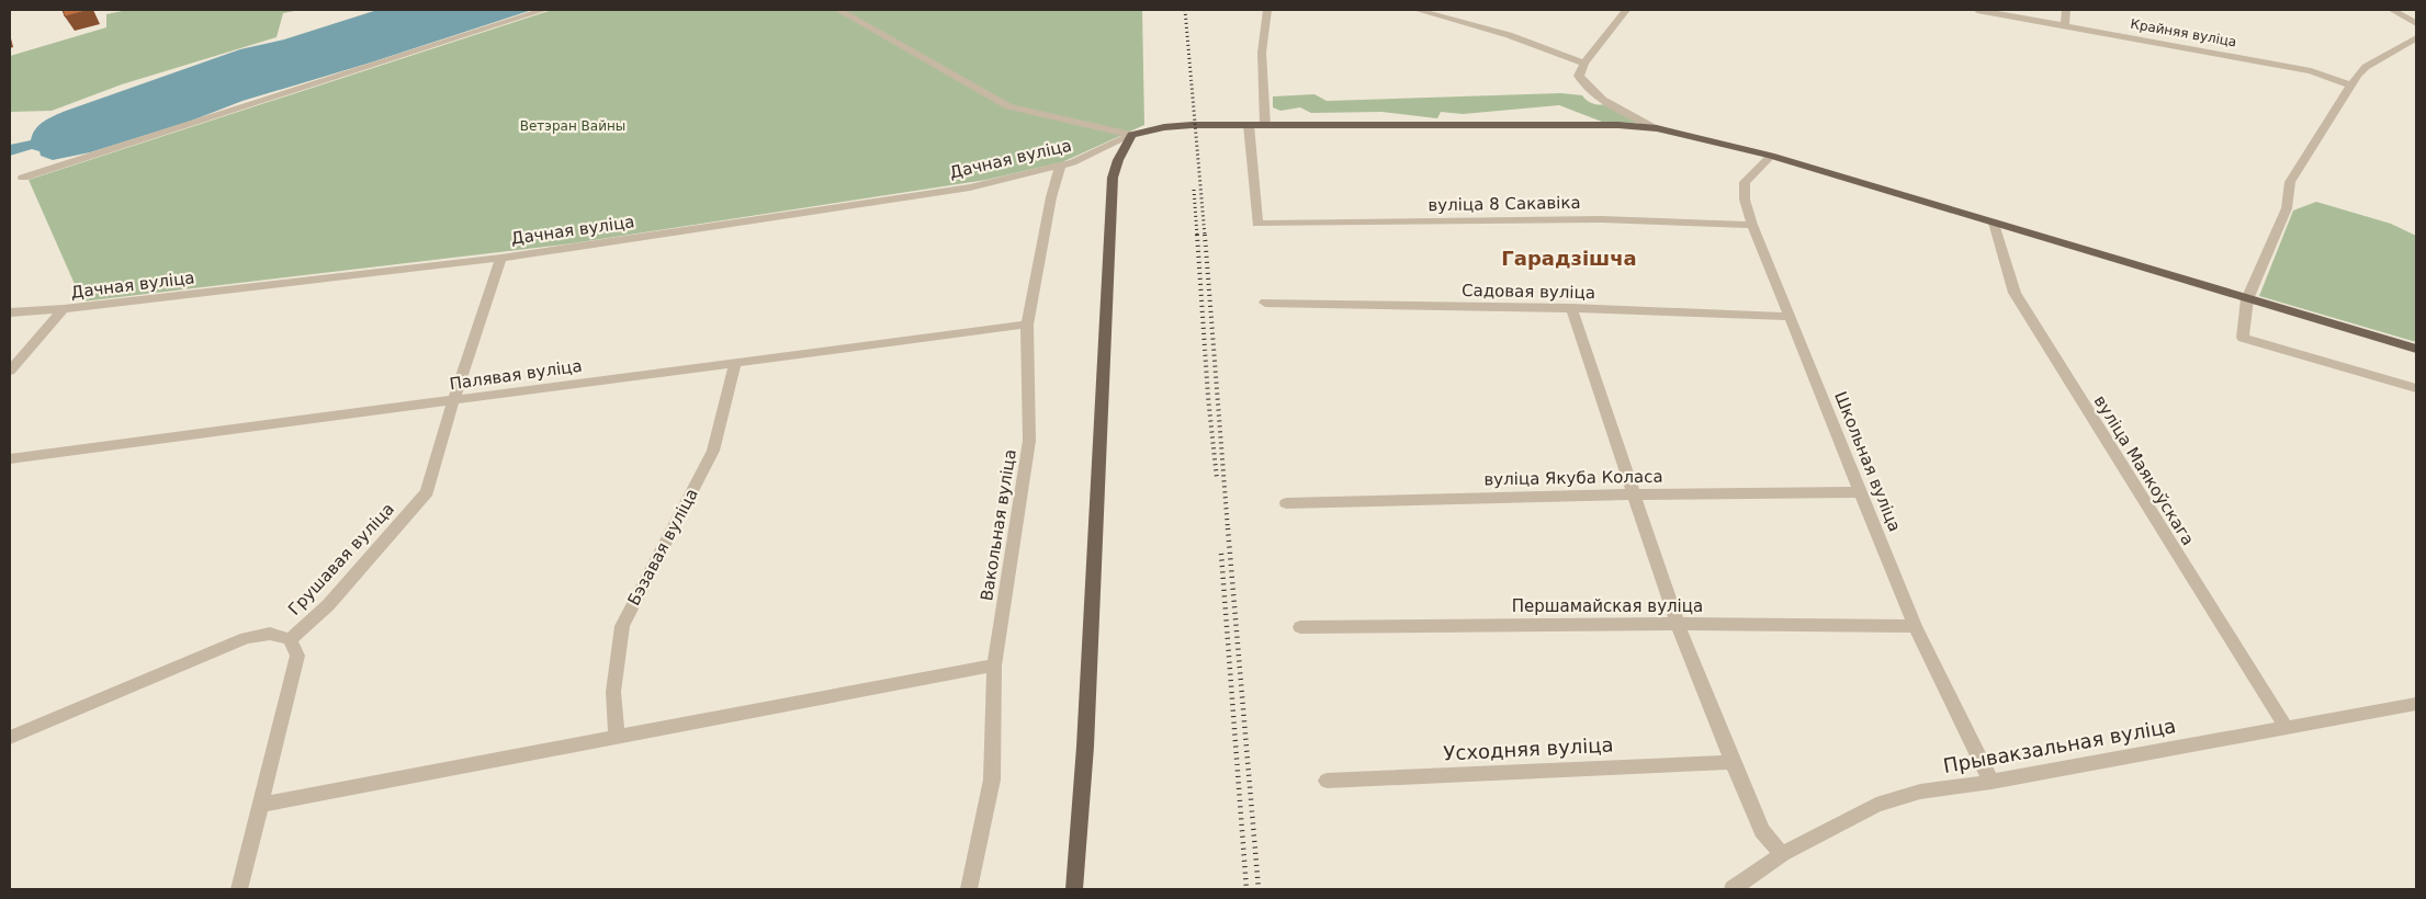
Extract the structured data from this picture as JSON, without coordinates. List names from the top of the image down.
{
  "streets": {
    "street": [
      "Крайняя вуліца",
      "Дачная вуліца",
      "вуліца 8 Сакавіка",
      "Садовая вуліца",
      "Палявая вуліца",
      "Школьная вуліца",
      "вуліца Маякоўскага",
      "вуліца Якуба Коласа",
      "Вакольная вуліца",
      "Бэзавая вуліца",
      "Грушавая вуліца",
      "Першамайская вуліца",
      "Прывакзальная вуліца",
      "Усходняя вуліца"
    ]
  },
  "crossings": [
    ["Дачная вуліца", "Вакольная вуліца"],
    ["Дачная вуліца", "Грушавая вуліца"],
    ["вуліца 8 Сакавіка", "Школьная вуліца"],
    ["Садовая вуліца", "Школьная вуліца"],
    ["Палявая вуліца", "Вакольная вуліца"],
    ["Палявая вуліца", "Бэзавая вуліца"],
    ["Палявая вуліца", "Грушавая вуліца"],
    ["Школьная вуліца", "вуліца Якуба Коласа"],
    ["Школьная вуліца", "Першамайская вуліца"],
    ["Школьная вуліца", "Прывакзальная вуліца"],
    ["вуліца Маякоўскага", "Прывакзальная вуліца"]
  ],
  "districts": ["Гарадзішча"],
  "parks": ["Ветэран Вайны"]
}
